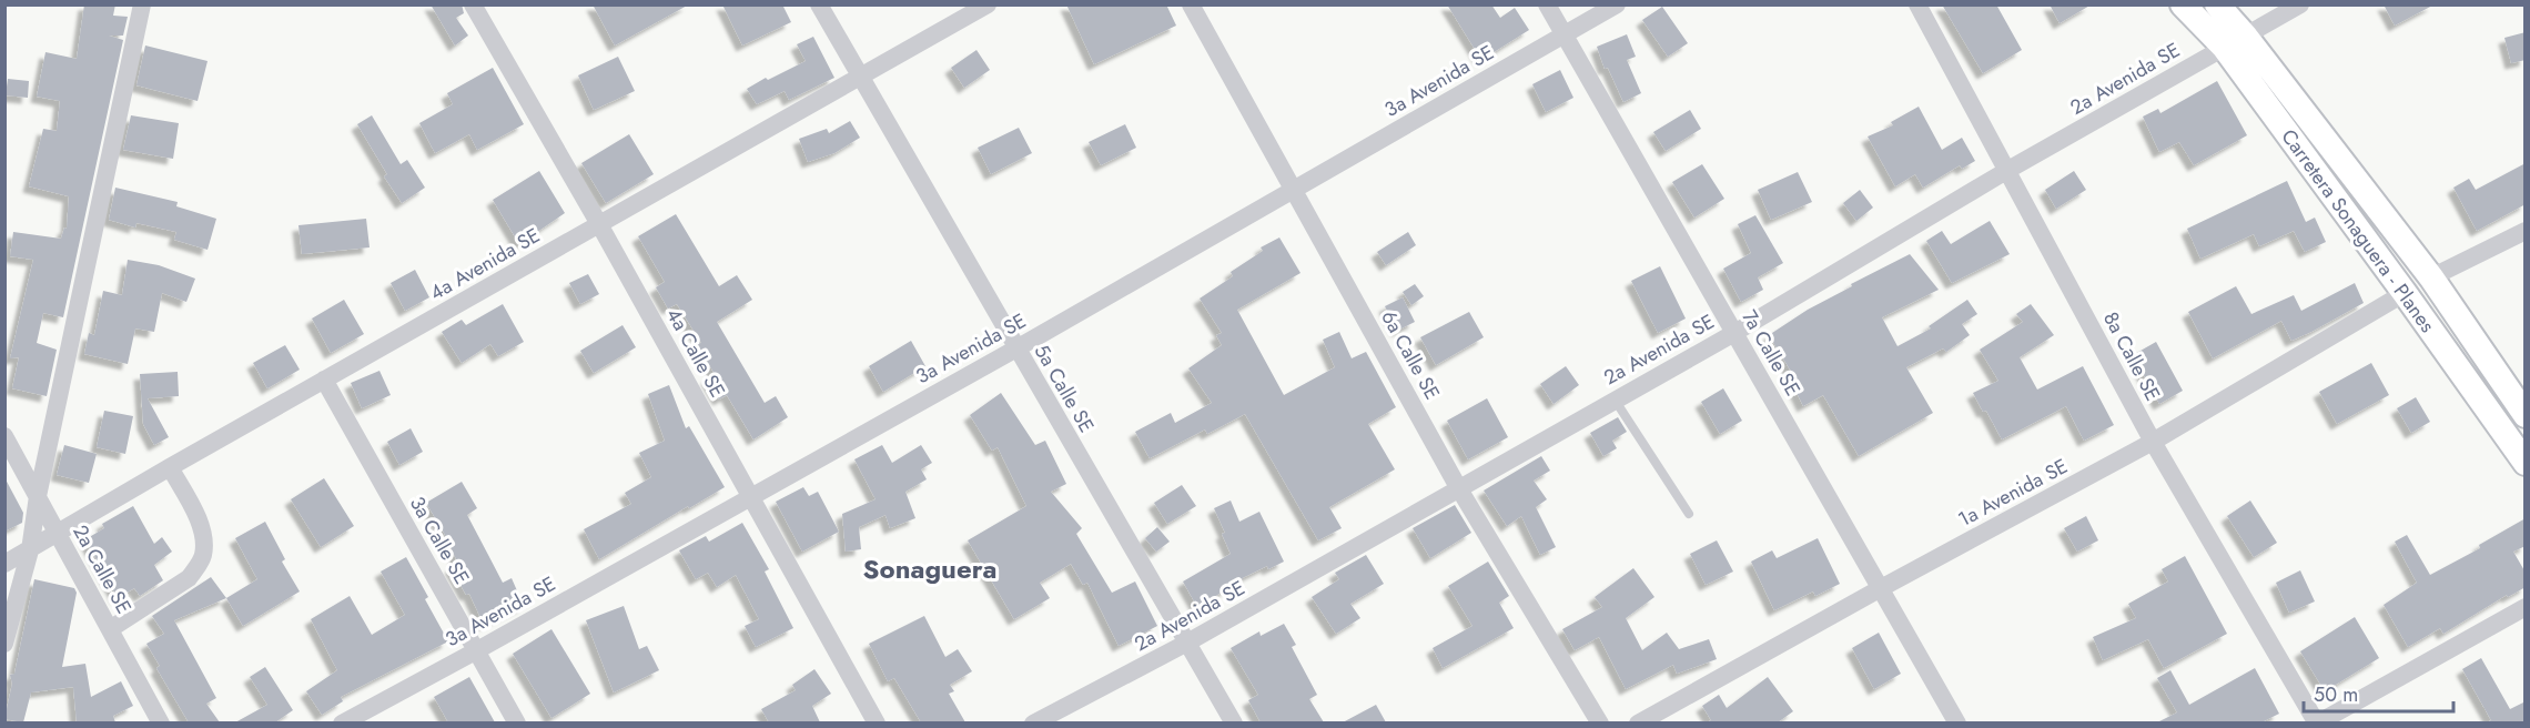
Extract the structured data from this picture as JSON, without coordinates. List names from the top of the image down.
{
  "streets": {
    "main road": ["Carretera Sonaguera - Planes"],
    "street": [
      "2a Avenida SE",
      "3a Avenida SE",
      "4a Avenida SE",
      "4a Calle SE",
      "7a Calle SE",
      "6a Calle SE",
      "8a Calle SE",
      "5a Calle SE",
      "1a Avenida SE",
      "3a Calle SE",
      "2a Calle SE"
    ]
  },
  "crossings": [
    ["2a Avenida SE", "Carretera Sonaguera - Planes"],
    ["2a Avenida SE", "7a Calle SE"],
    ["2a Avenida SE", "6a Calle SE"],
    ["2a Avenida SE", "8a Calle SE"],
    ["2a Avenida SE", "5a Calle SE"],
    ["3a Avenida SE", "4a Calle SE"],
    ["3a Avenida SE", "7a Calle SE"],
    ["3a Avenida SE", "6a Calle SE"],
    ["3a Avenida SE", "5a Calle SE"],
    ["3a Avenida SE", "3a Calle SE"],
    ["Carretera Sonaguera - Planes", "1a Avenida SE"],
    ["4a Avenida SE", "4a Calle SE"],
    ["4a Avenida SE", "5a Calle SE"],
    ["4a Avenida SE", "3a Calle SE"],
    ["4a Avenida SE", "2a Calle SE"],
    ["7a Calle SE", "1a Avenida SE"],
    ["8a Calle SE", "1a Avenida SE"]
  ],
  "districts": ["Sonaguera"],
  "scale_bar": "50 m"
}
